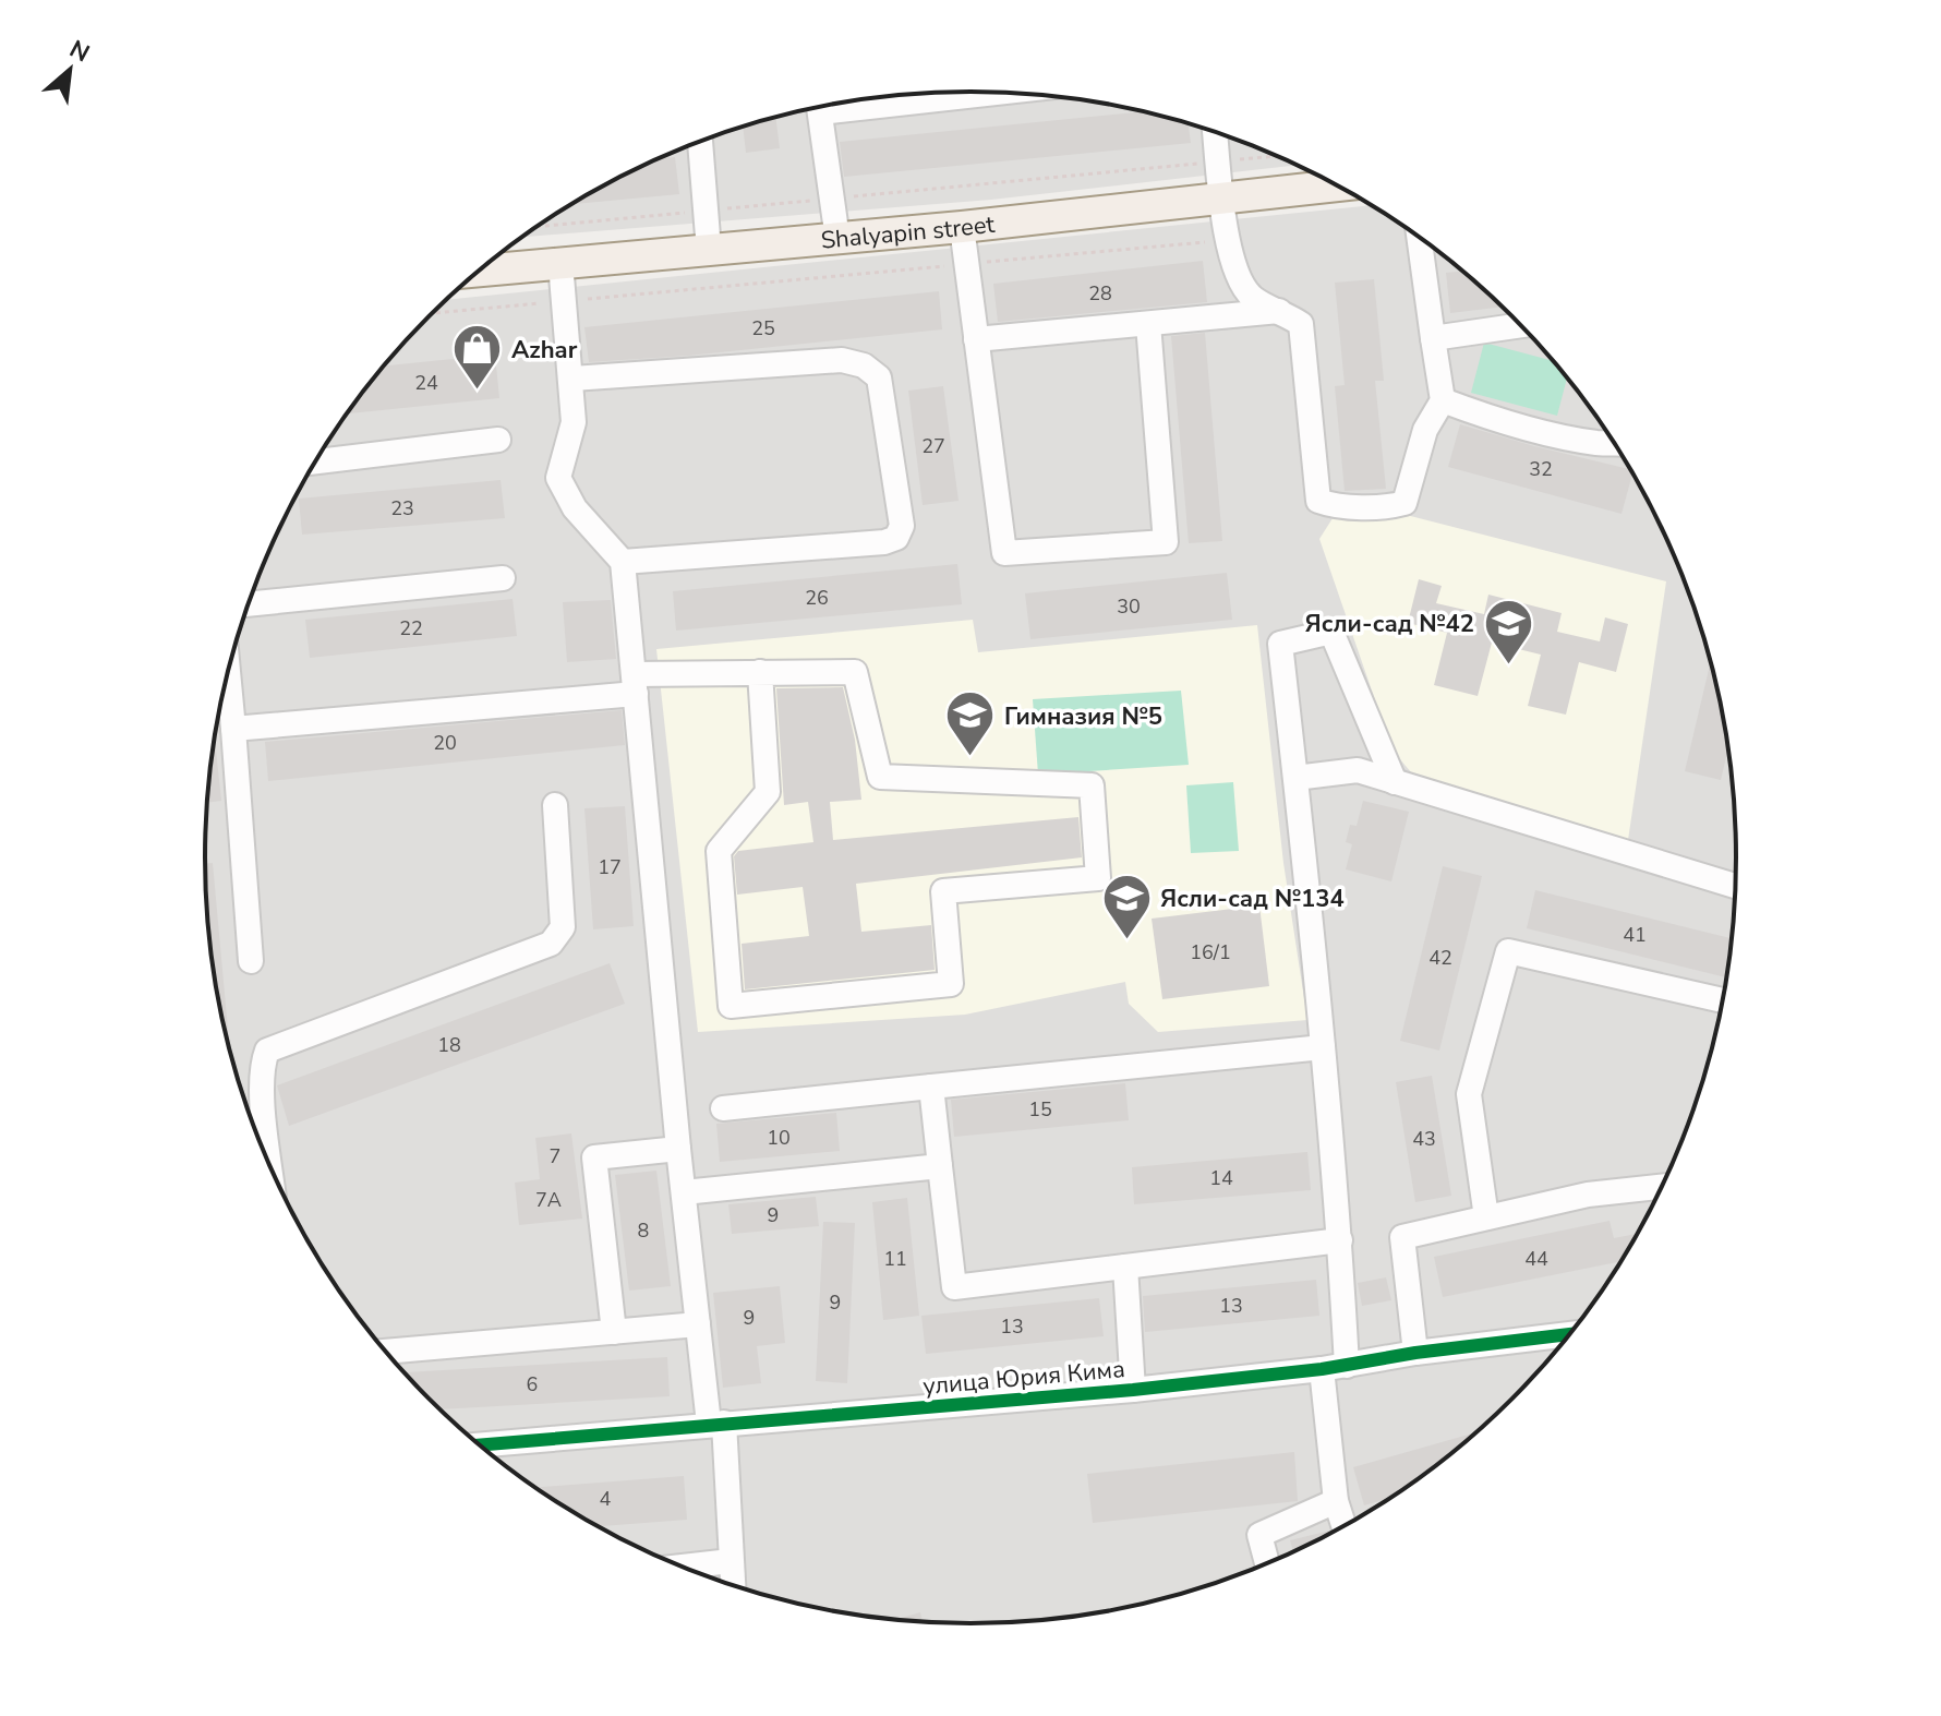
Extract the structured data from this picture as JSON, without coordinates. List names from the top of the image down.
{
  "streets": {
    "main road": ["Shalyapin street"],
    "street": ["улица Юрия Кима"]
  },
  "places": {
    "shop": ["Azhar"],
    "school or university": ["Ясли-сад №42", "Гимназия №5", "Ясли-сад №134"]
  },
  "house_numbers": [
    "28",
    "25",
    "24",
    "27",
    "32",
    "23",
    "26",
    "30",
    "22",
    "20",
    "17",
    "41",
    "16/1",
    "42",
    "18",
    "15",
    "10",
    "43",
    "7",
    "14",
    "7А",
    "9",
    "8",
    "11",
    "44",
    "9",
    "13",
    "9",
    "13",
    "6",
    "4"
  ],
  "north": "top right"
}
